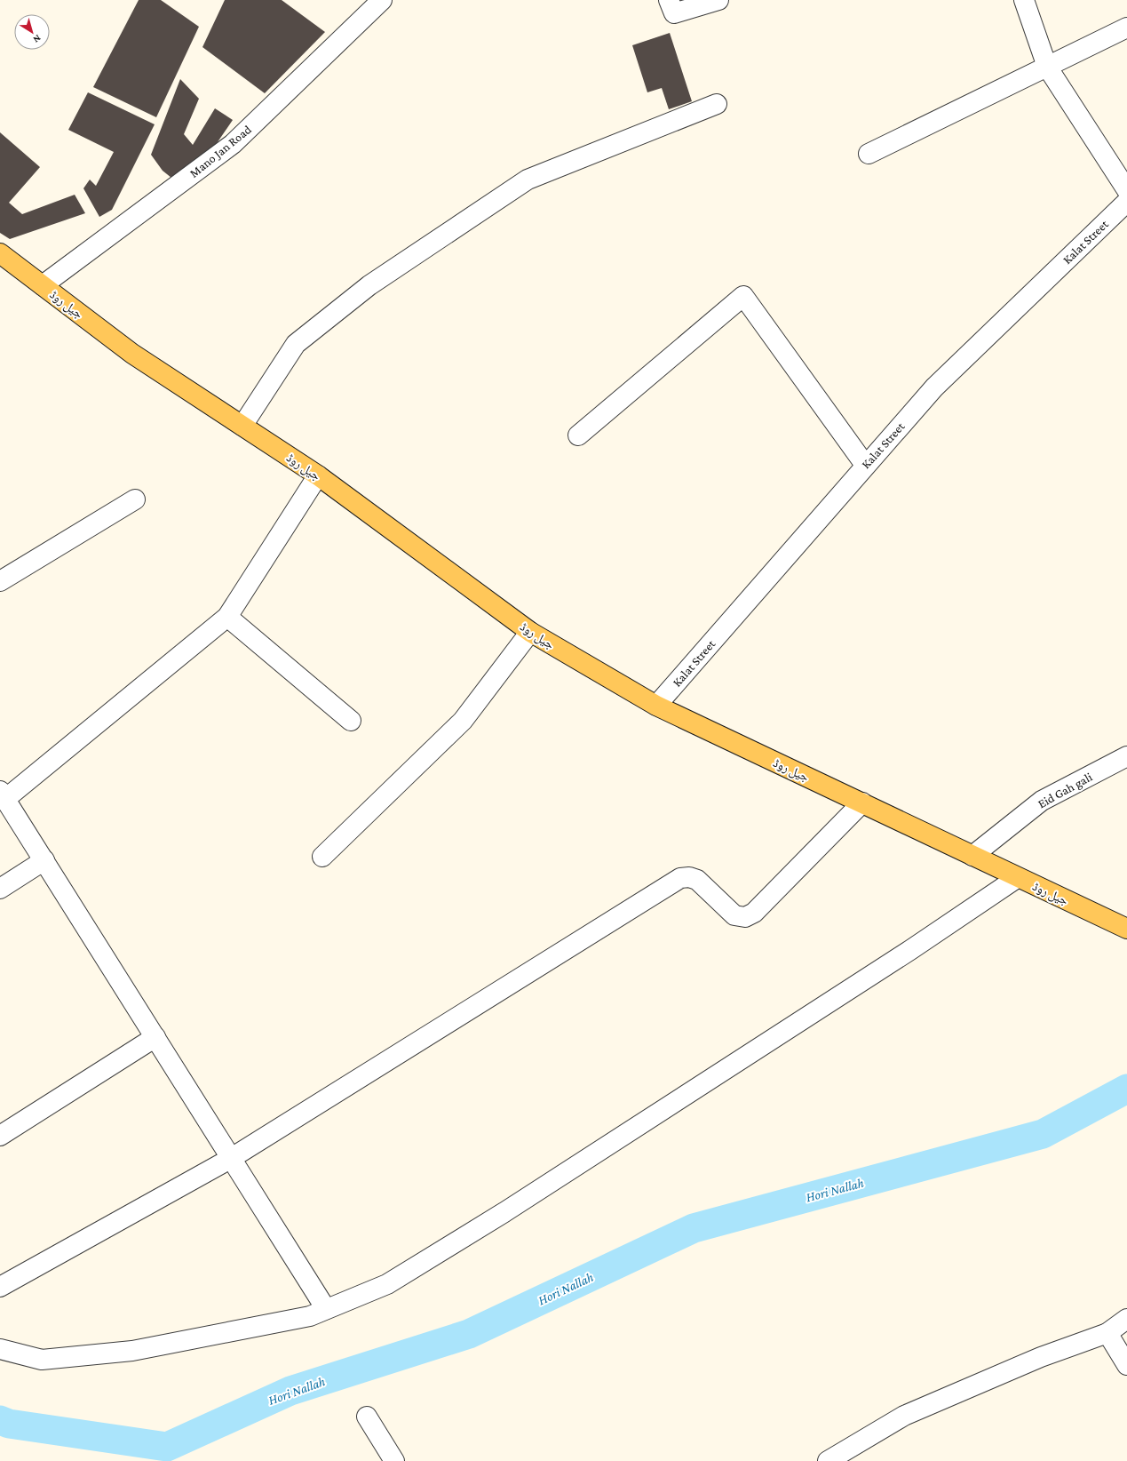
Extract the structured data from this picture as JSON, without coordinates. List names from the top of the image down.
{
  "streets": {
    "main road": ["جیل روڈ"],
    "street": ["Mano Jan Road", "Kalat Street", "Eid Gah gali"]
  },
  "crossings": [
    ["Mano Jan Road", "جیل روڈ"],
    ["Kalat Street", "جیل روڈ"],
    ["جیل روڈ", "Eid Gah gali"]
  ],
  "water": ["Hori Nallah"],
  "north": "bottom right"
}
